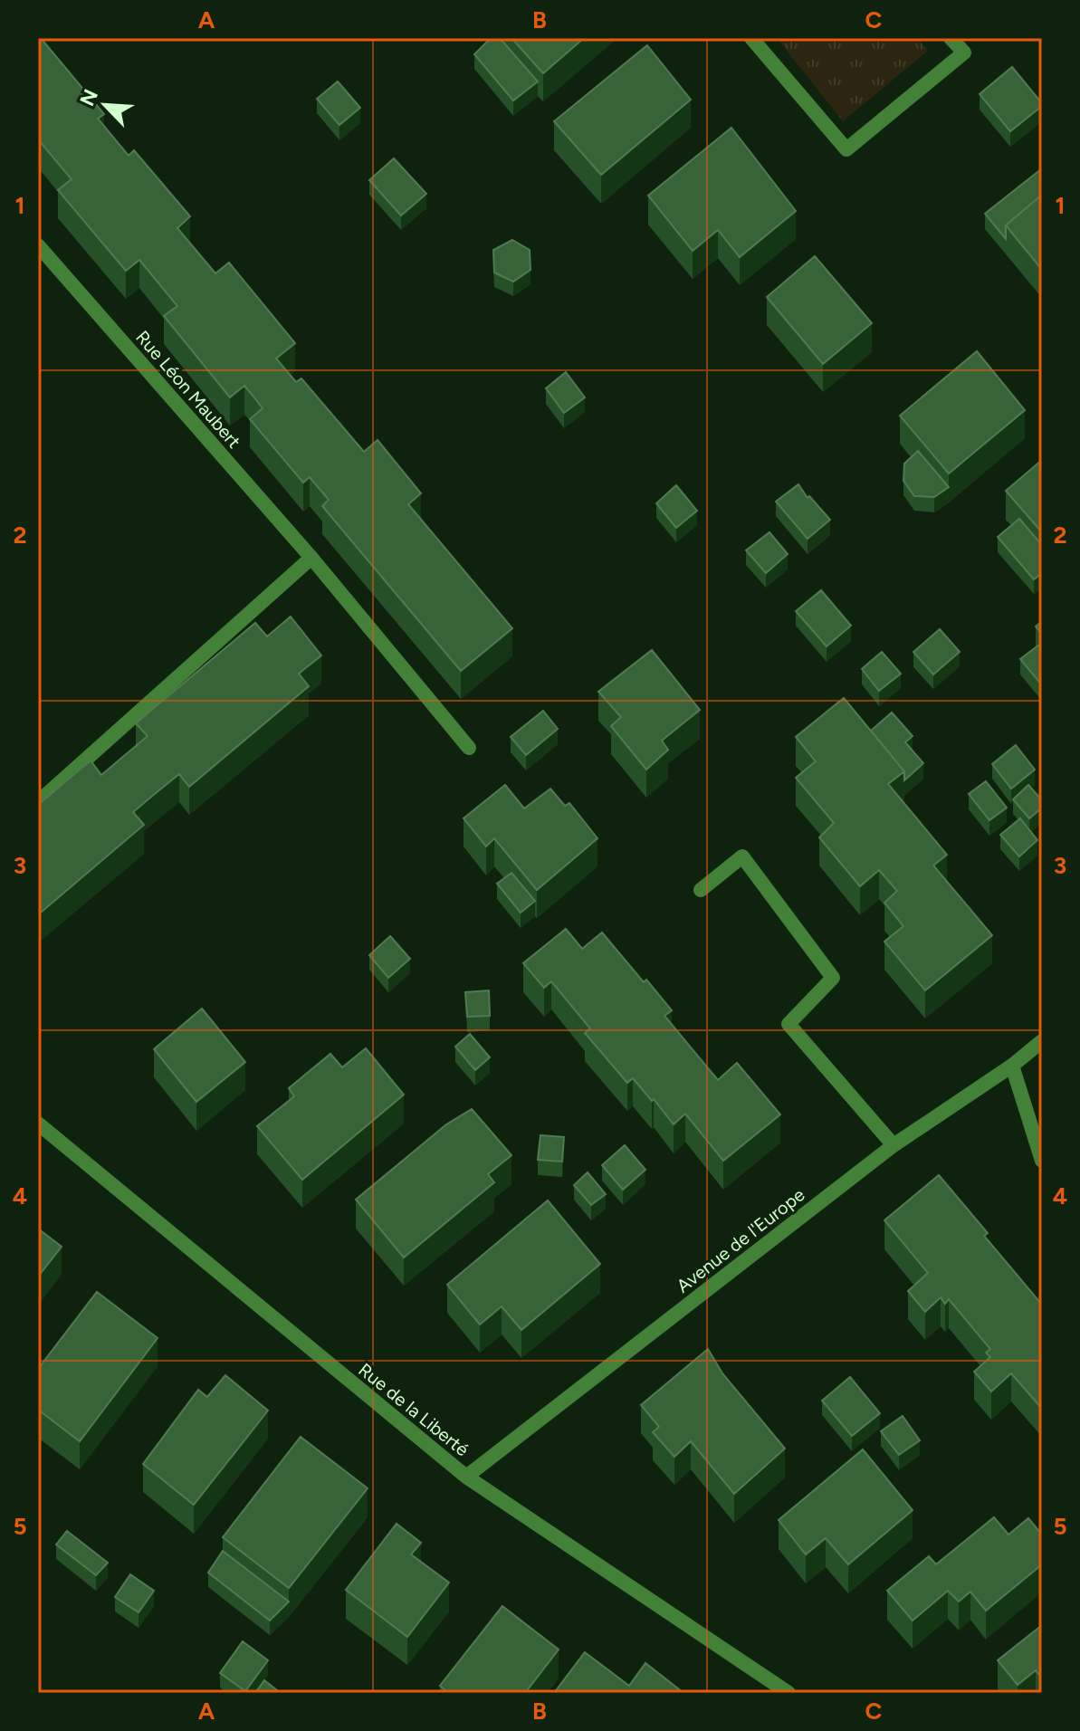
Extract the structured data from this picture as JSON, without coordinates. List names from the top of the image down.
{
  "streets": {
    "street": ["Rue Léon Maubert", "Avenue de l'Europe", "Rue de la Liberté"]
  },
  "crossings": [
    ["Avenue de l'Europe", "Rue de la Liberté"]
  ],
  "north": "top left",
  "grid": {
    "columns": ["A", "B", "C"],
    "rows": [
      "1",
      "2",
      "3",
      "4",
      "5"
    ]
  }
}
